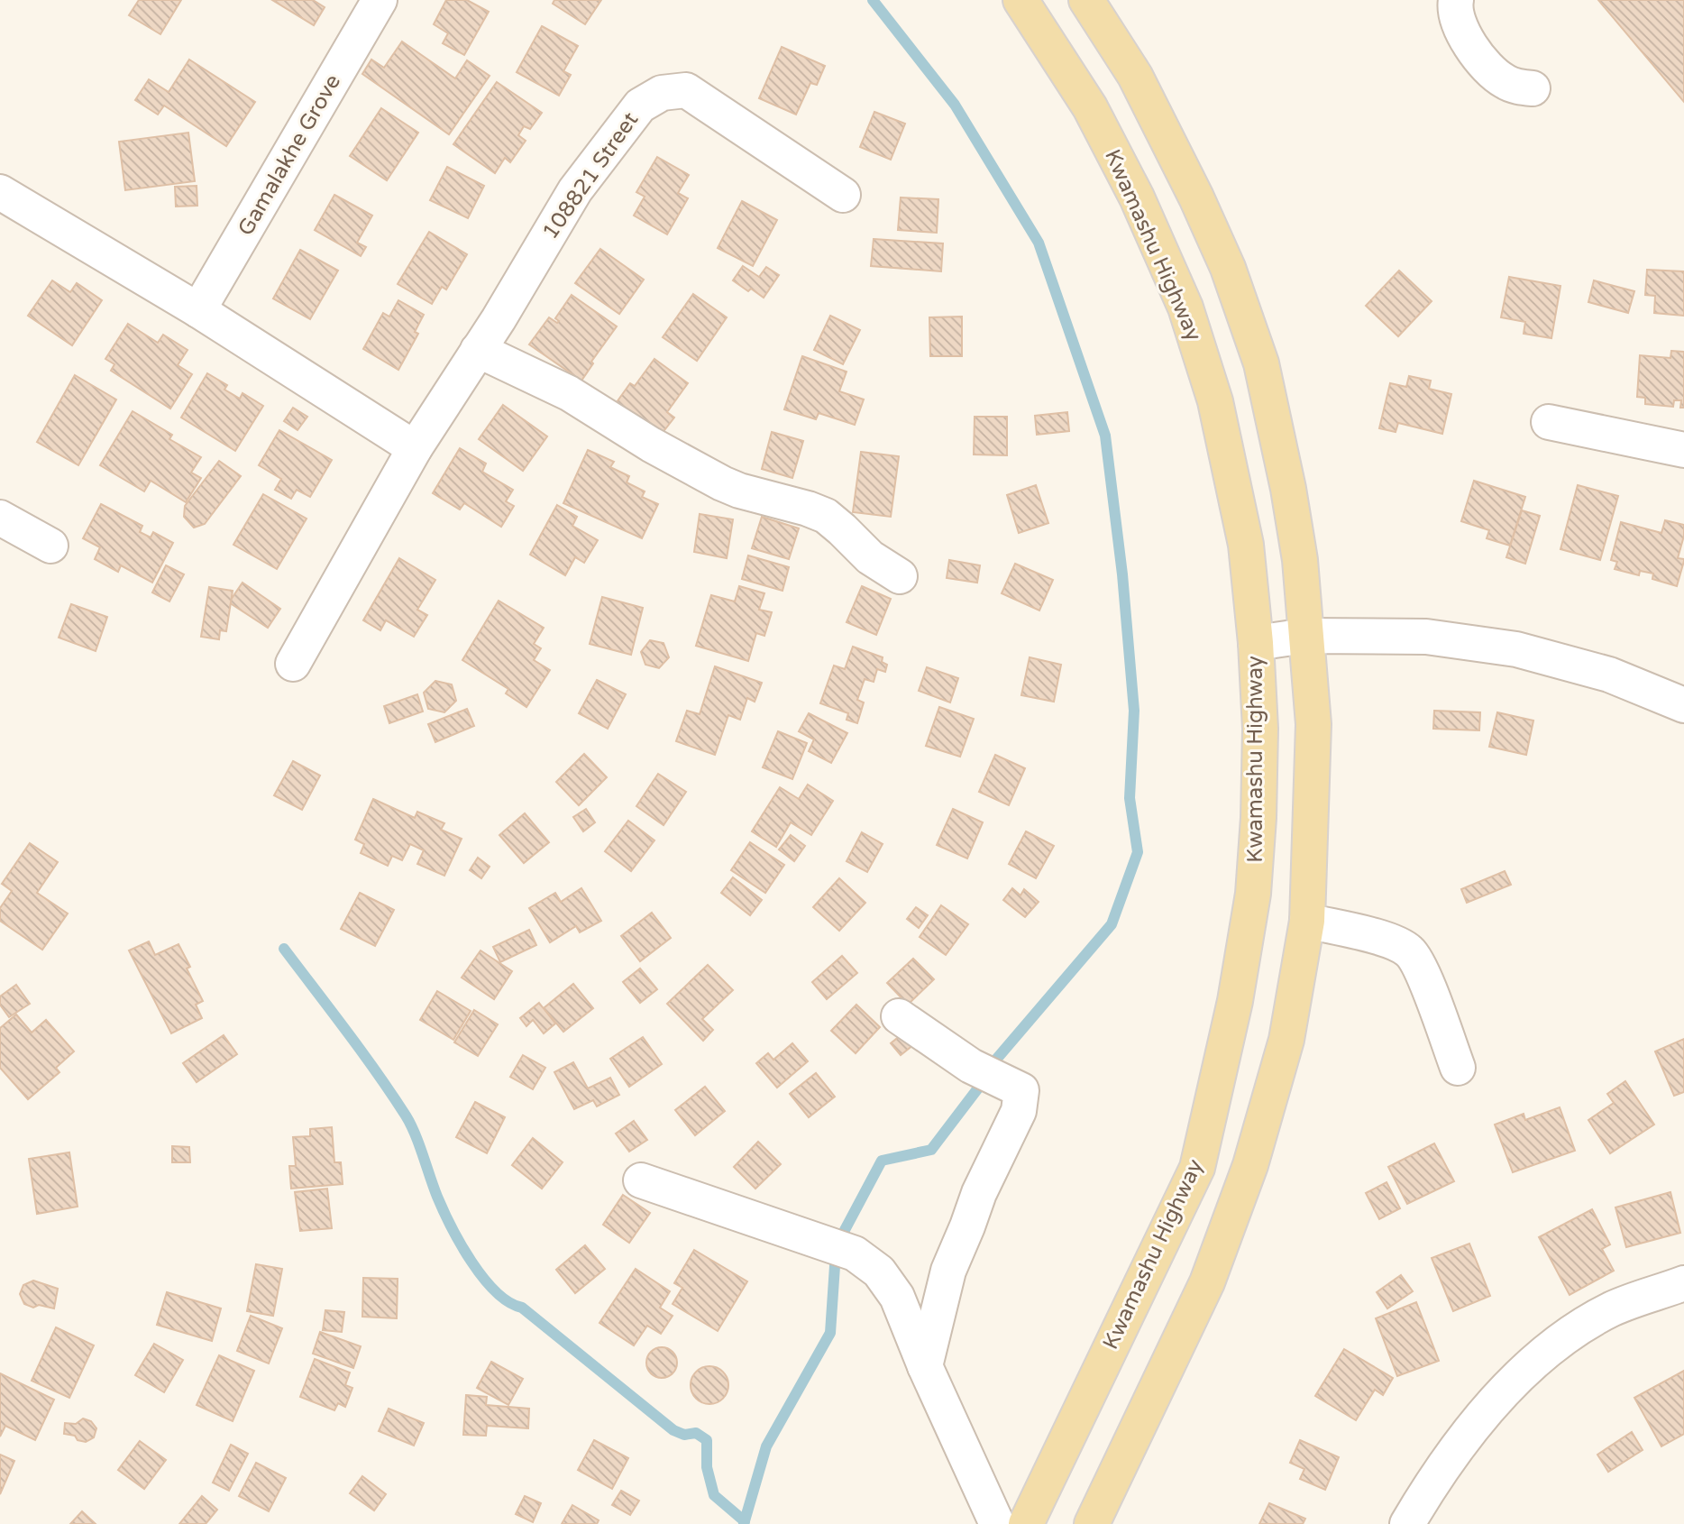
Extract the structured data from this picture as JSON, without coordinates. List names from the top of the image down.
{
  "streets": {
    "main road": ["Kwamashu Highway"],
    "street": ["Gamalakhe Grove", "108821 Street"]
  }
}
